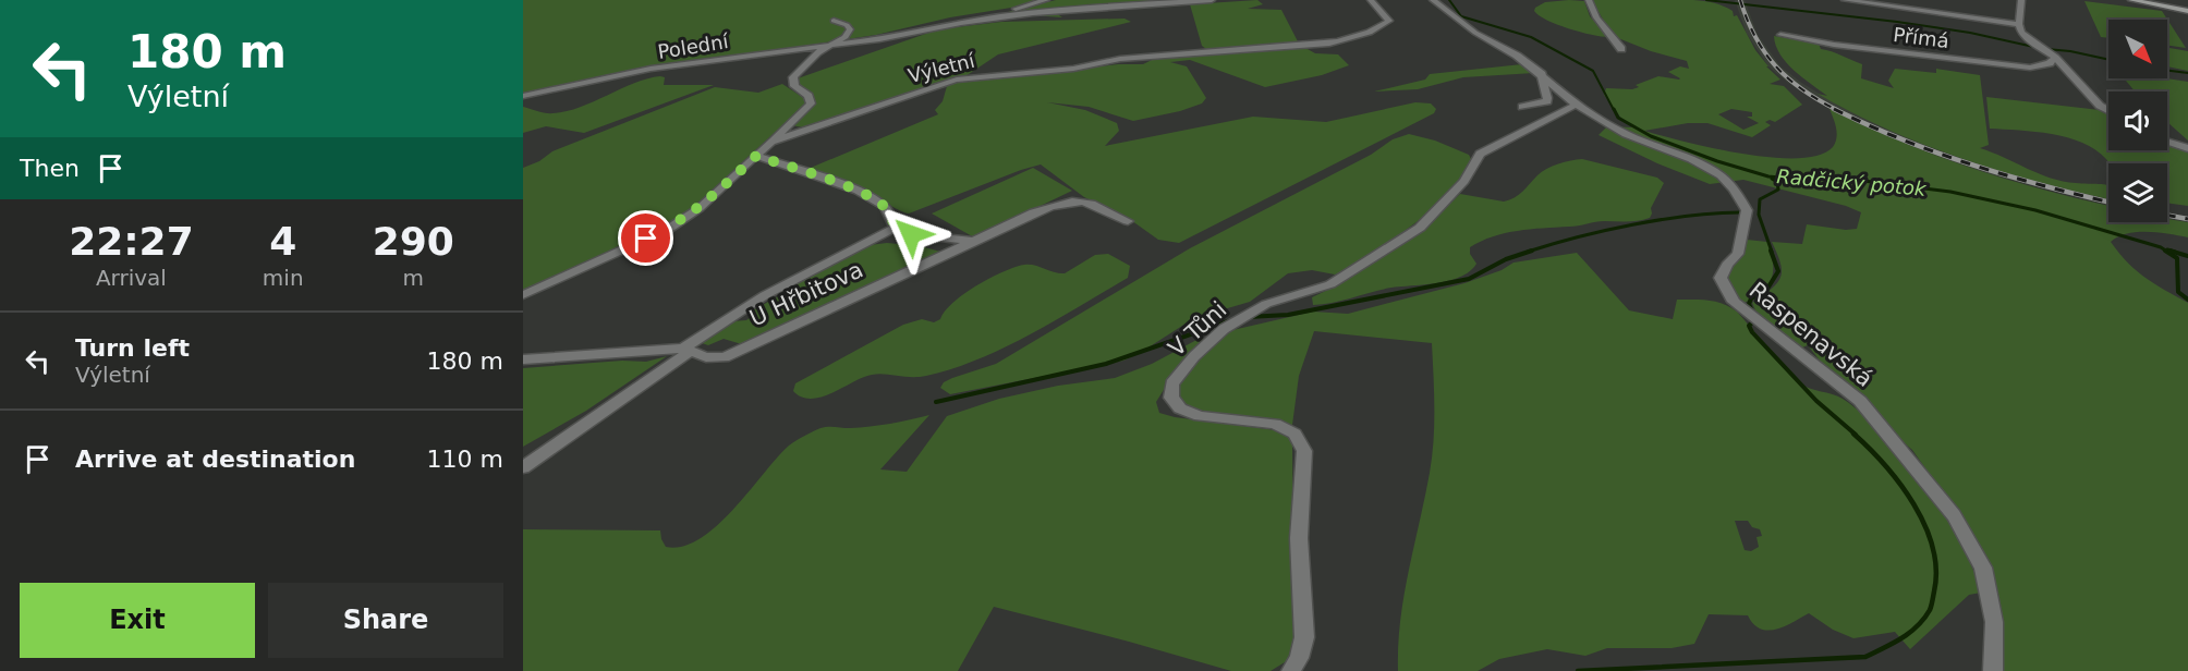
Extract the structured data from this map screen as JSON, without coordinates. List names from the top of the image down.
{
  "streets": {
    "street": [
      "Přímá",
      "Polední",
      "Výletní",
      "U Hřbitova",
      "V Tůni",
      "Raspenavská"
    ]
  },
  "crossings": [
    ["V Tůni", "Raspenavská"]
  ],
  "water": ["Radčický potok"],
  "north": "bottom right",
  "page": {
    "turn": ["180 m", "Výletní"],
    "then": "Then",
    "eta": [
      "22:27",
      "Arrival",
      "4",
      "min",
      "290",
      "m"
    ],
    "list": [
      {
        "name": "Turn left",
        "note": "Výletní",
        "value": "180 m"
      },
      {
        "name": "Arrive at destination",
        "value": "110 m"
      }
    ],
    "buttons": ["Exit", "Share"]
  }
}
